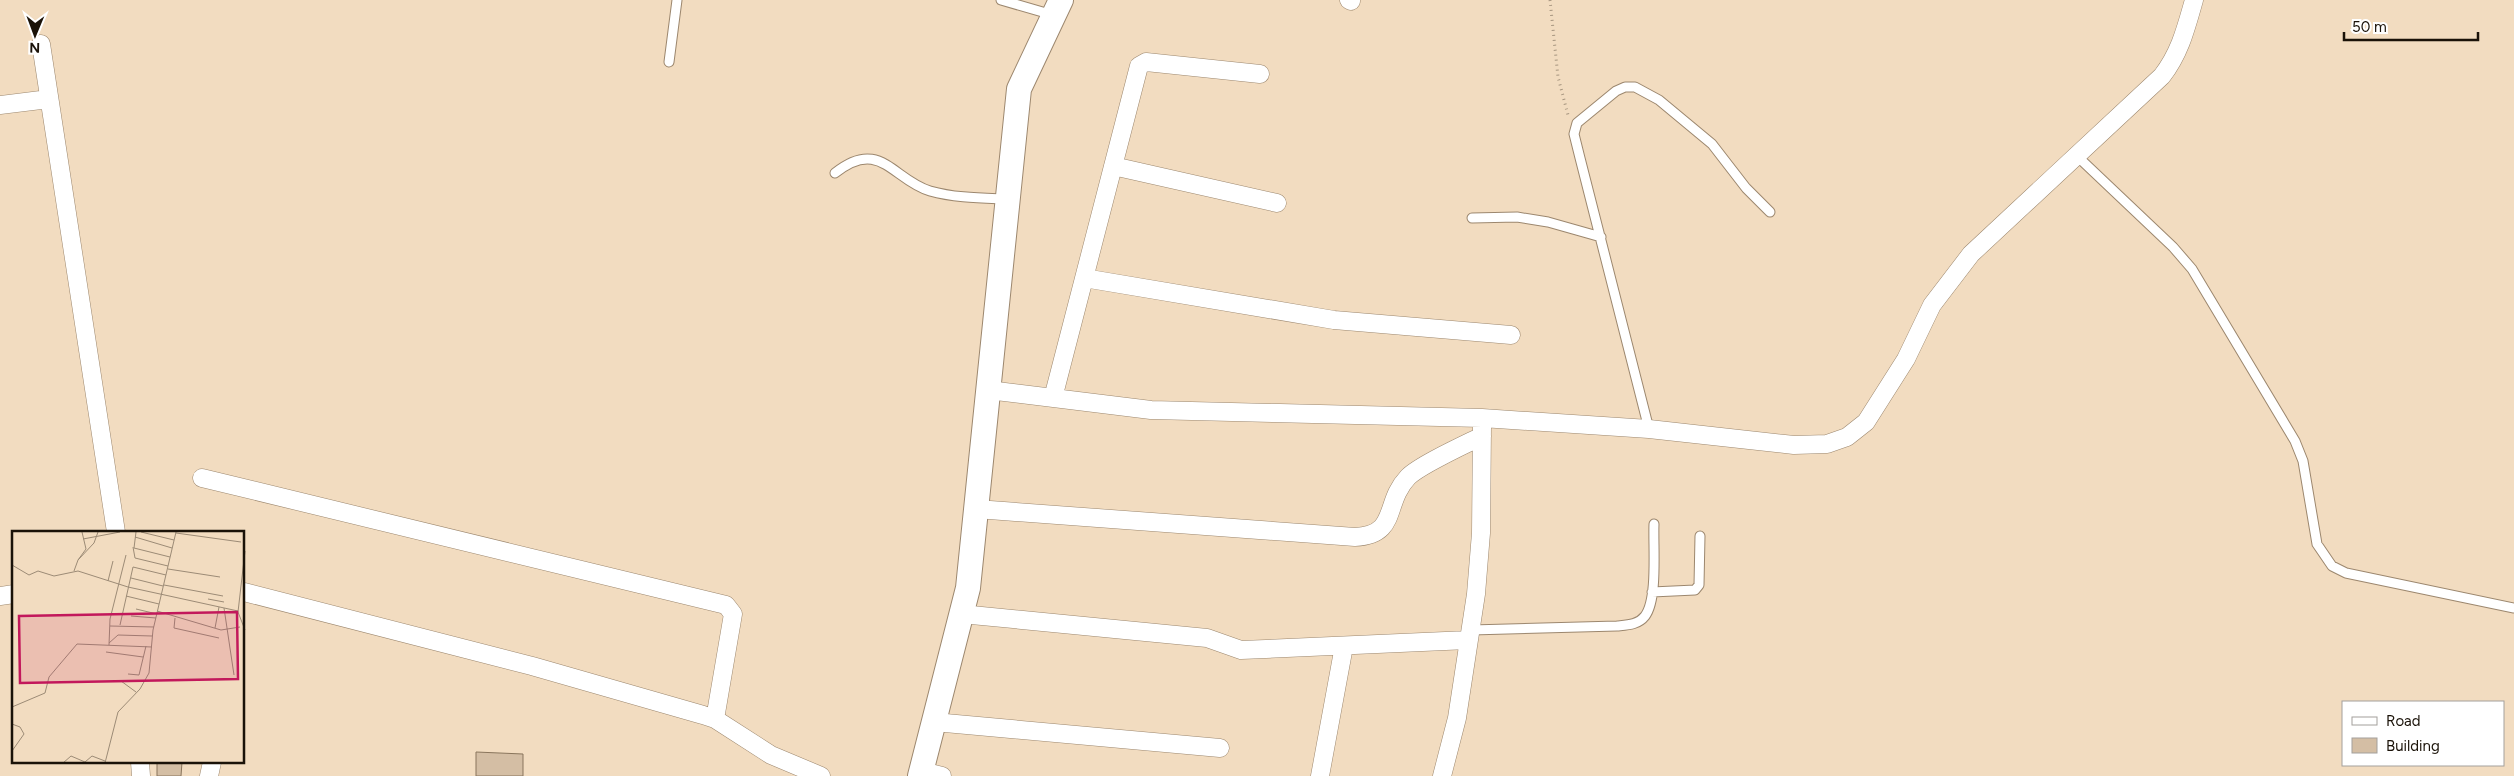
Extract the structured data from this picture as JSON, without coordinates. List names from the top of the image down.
{
  "legend": ["Road", "Building"],
  "scale_bar": "50 m",
  "north": "bottom"
}
